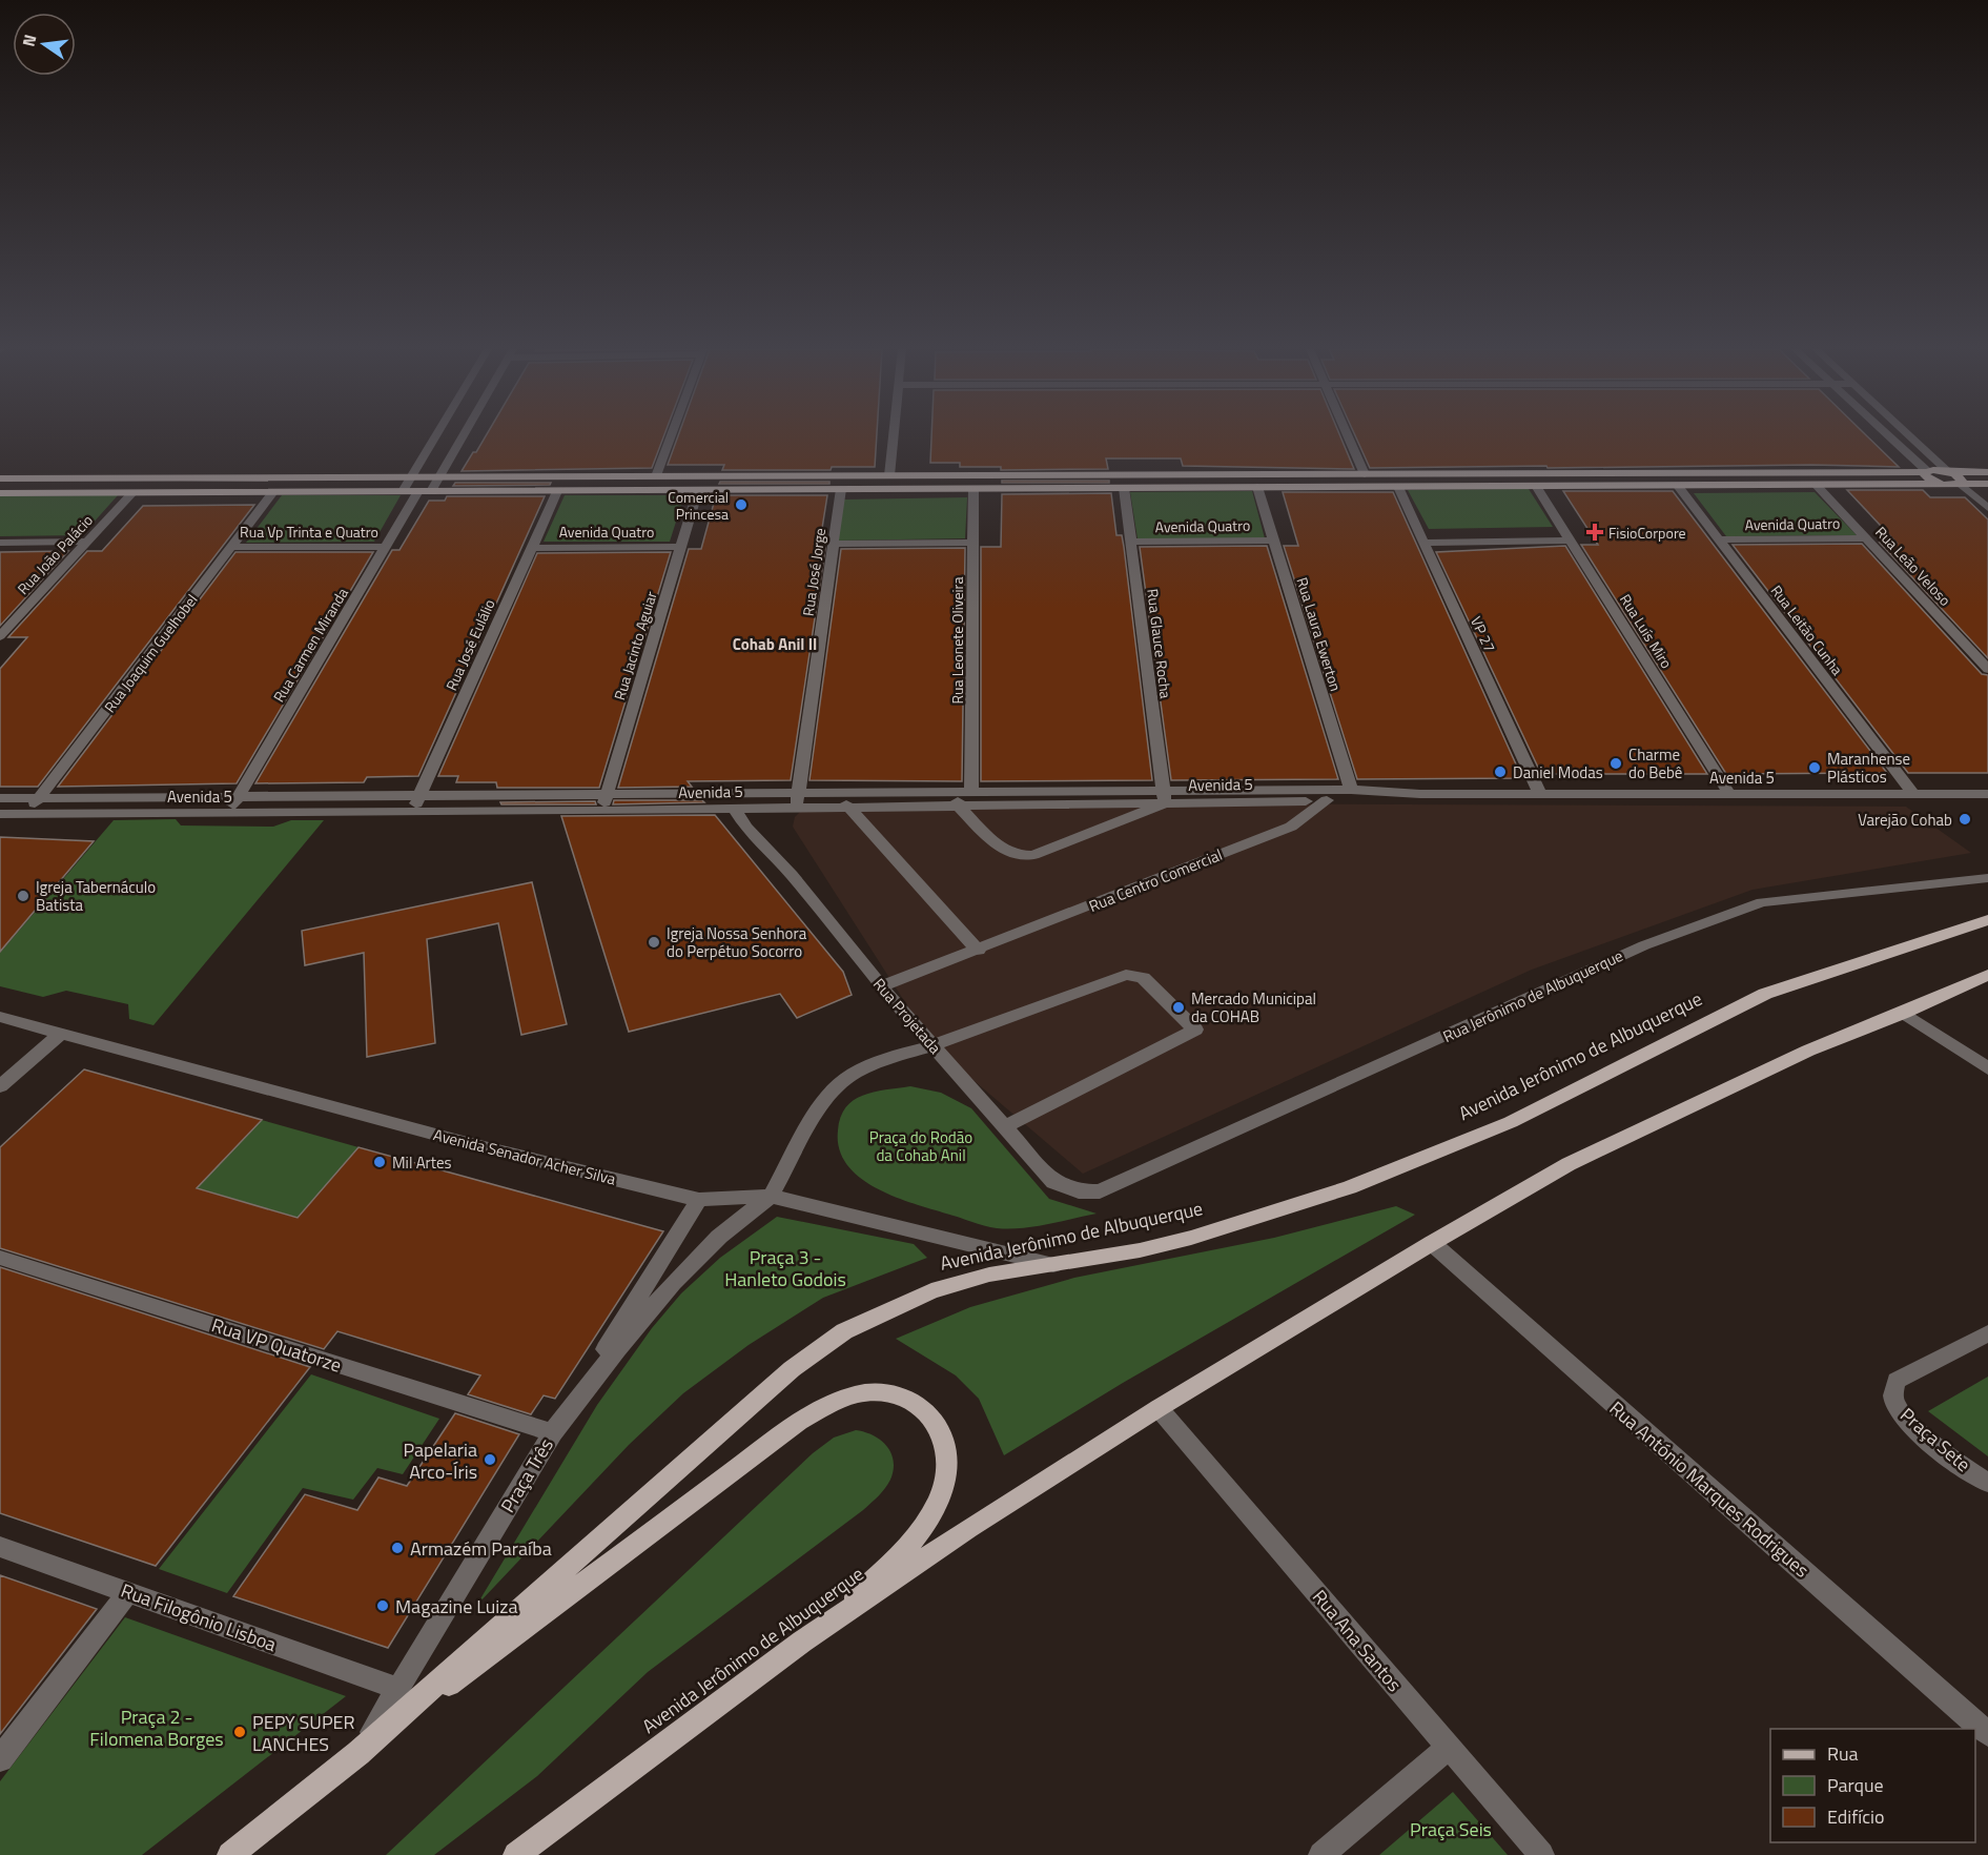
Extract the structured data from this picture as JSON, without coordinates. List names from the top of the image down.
{
  "streets": {
    "main road": ["Avenida Jerônimo de Albuquerque"],
    "street": [
      "Avenida Quatro",
      "Rua Vp Trinta e Quatro",
      "Rua João Palácio",
      "Rua Leão Veloso",
      "Rua José Jorge",
      "Rua Leitão Cunha",
      "Rua Luís Miro",
      "Rua Laura Ewerton",
      "VP 27",
      "Rua Leonete Oliveira",
      "Rua Glauce Rocha",
      "Rua Carmen Miranda",
      "Rua José Eulálio",
      "Rua Jacinto Aguiar",
      "Rua Joaquim Guelhobel",
      "Avenida 5",
      "Rua Centro Comercial",
      "Rua Jerônimo de Albuquerque",
      "Rua Projetada",
      "Avenida Senador Acher Silva",
      "Rua VP Quatorze",
      "Praça Sete",
      "Praça Três",
      "Rua António Marques Rodrigues",
      "Rua Filogônio Lisboa",
      "Rua Ana Santos"
    ]
  },
  "crossings": [
    ["Avenida Quatro", "Rua Leão Veloso"],
    ["Avenida Quatro", "Rua Leitão Cunha"],
    ["Avenida Quatro", "Rua Laura Ewerton"],
    ["Avenida Quatro", "Rua Glauce Rocha"],
    ["Avenida Quatro", "Rua José Eulálio"],
    ["Avenida Quatro", "Rua Jacinto Aguiar"],
    ["Rua Vp Trinta e Quatro", "Rua Carmen Miranda"],
    ["Rua Vp Trinta e Quatro", "Rua Joaquim Guelhobel"],
    ["Rua José Jorge", "Avenida 5"],
    ["Rua Leitão Cunha", "Avenida 5"],
    ["Rua Luís Miro", "Avenida 5"],
    ["Rua Laura Ewerton", "Avenida 5"],
    ["VP 27", "Avenida 5"],
    ["Rua Leonete Oliveira", "Avenida 5"],
    ["Rua Glauce Rocha", "Avenida 5"],
    ["Rua Carmen Miranda", "Avenida 5"],
    ["Rua José Eulálio", "Avenida 5"],
    ["Rua Jacinto Aguiar", "Avenida 5"],
    ["Rua Joaquim Guelhobel", "Avenida 5"],
    ["Avenida 5", "Rua Centro Comercial"],
    ["Avenida 5", "Rua Projetada"],
    ["Rua Centro Comercial", "Rua Projetada"],
    ["Rua Jerônimo de Albuquerque", "Rua Projetada"],
    ["Avenida Jerônimo de Albuquerque", "Avenida Senador Acher Silva"],
    ["Avenida Jerônimo de Albuquerque", "Praça Três"],
    ["Avenida Jerônimo de Albuquerque", "Rua António Marques Rodrigues"],
    ["Avenida Jerônimo de Albuquerque", "Rua Ana Santos"],
    ["Avenida Senador Acher Silva", "Praça Três"],
    ["Rua VP Quatorze", "Praça Três"],
    ["Praça Três", "Rua Filogônio Lisboa"]
  ],
  "districts": ["Cohab Anil II"],
  "parks": [
    "Praça do Rodão da Cohab Anil",
    "Praça 3 - Hanleto Godois",
    "Praça 2 - Filomena Borges",
    "Praça Seis"
  ],
  "places": {
    "other": [
      "Comercial Princesa",
      "Charme do Bebê",
      "Maranhense Plásticos",
      "Daniel Modas",
      "Varejão Cohab",
      "Igreja Tabernáculo Batista",
      "Igreja Nossa Senhora do Perpétuo Socorro",
      "Mercado Municipal da COHAB",
      "Mil Artes",
      "Papelaria Arco-Íris",
      "Armazém Paraíba",
      "Magazine Luiza",
      "PEPY SUPER LANCHES"
    ],
    "health": ["FisioCorpore"]
  },
  "legend": ["Rua", "Parque", "Edifício"],
  "north": "left"
}
